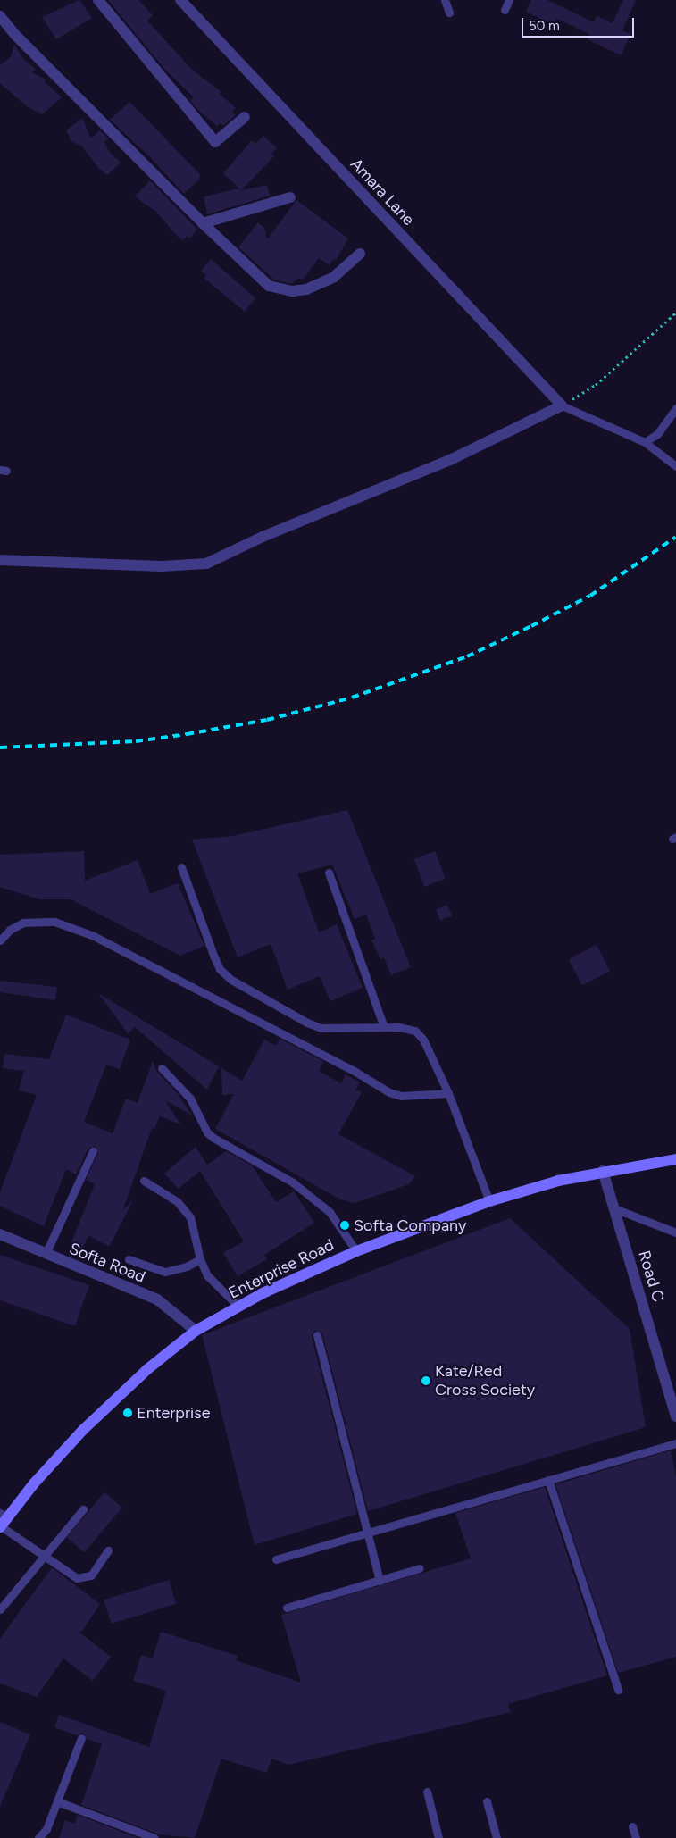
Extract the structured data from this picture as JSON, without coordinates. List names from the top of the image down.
{
  "streets": {
    "main road": ["Enterprise Road"],
    "street": ["Amara Lane", "Softa Road", "Road C"]
  },
  "crossings": [
    ["Softa Road", "Enterprise Road"],
    ["Enterprise Road", "Road C"]
  ],
  "places": ["Softa Company", "Kate/Red Cross Society", "Enterprise"],
  "scale_bar": "50 m"
}
